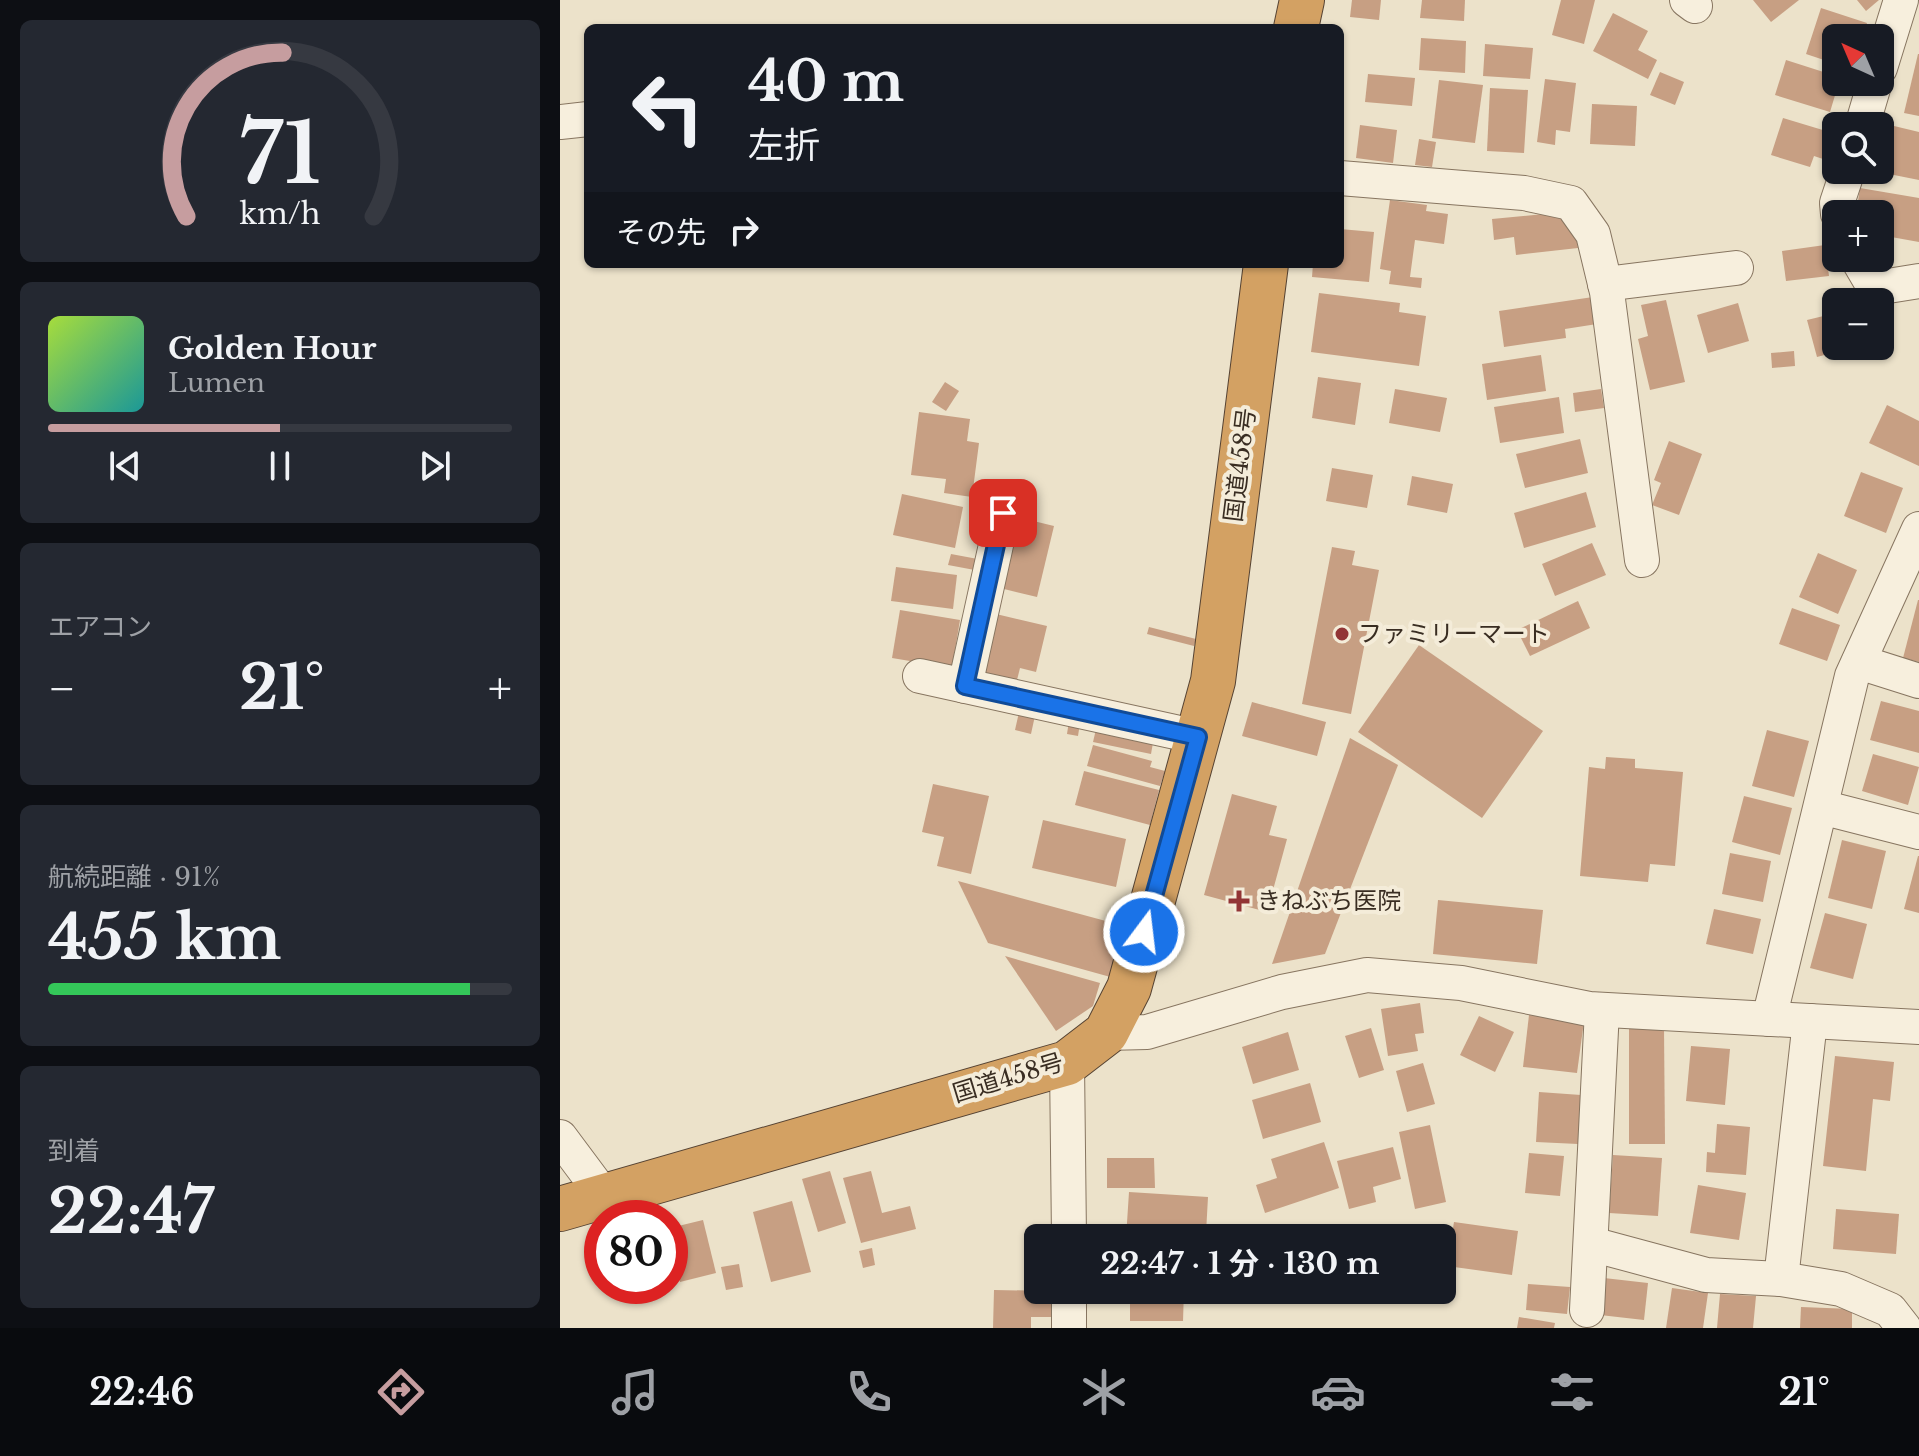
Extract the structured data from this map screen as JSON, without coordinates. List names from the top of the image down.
{
  "streets": {
    "highway": ["国道458号"]
  },
  "places": {
    "other": ["ファミリーマート"],
    "health": ["きねぶち医院"]
  },
  "north": "top left",
  "page": {
    "map_buttons": ["+", "−"],
    "turn": ["40 m", "左折"],
    "then": "その先",
    "song": ["Golden Hour", "Lumen"],
    "tile": [
      "エアコン",
      ["航続距離 · 91%", "455 km"],
      ["到着", "22:47"]
    ],
    "heat": ["−", "21°", "+"],
    "limit": "80",
    "trip": "22:47 · 1 分 · 130 m",
    "tabs": ["22:46", "21°"],
    "gauge": ["71", "km/h"]
  }
}
